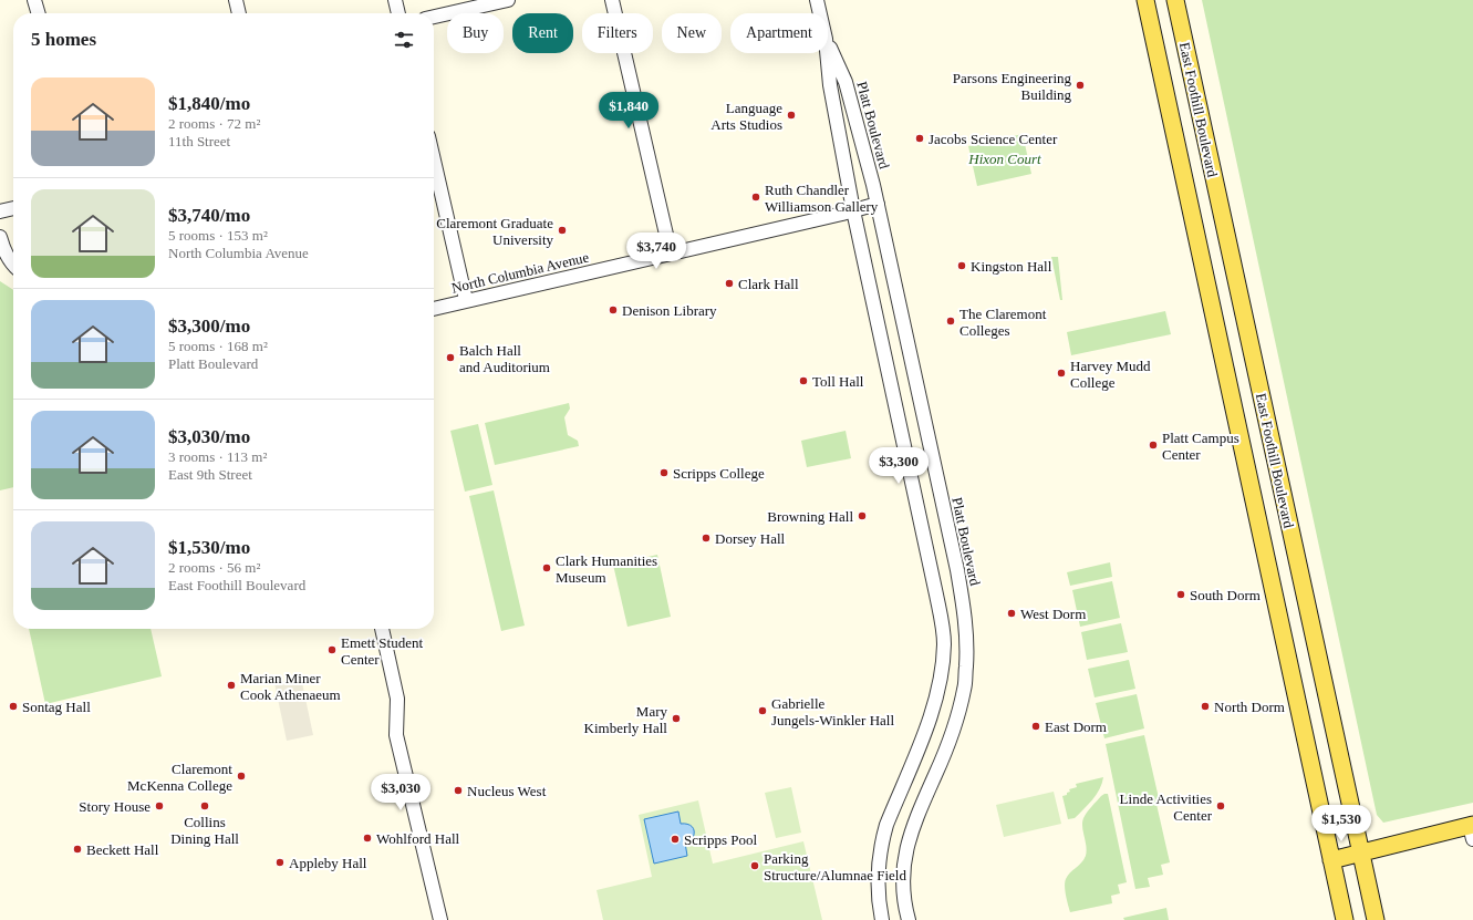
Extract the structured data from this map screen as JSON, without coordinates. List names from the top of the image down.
{
  "streets": {
    "main road": ["East Foothill Boulevard"],
    "street": ["Platt Boulevard", "North Columbia Avenue"]
  },
  "crossings": [
    ["Platt Boulevard", "North Columbia Avenue"]
  ],
  "parks": ["Hixon Court"],
  "places": [
    "Parsons Engineering Building",
    "Language Arts Studios",
    "Jacobs Science Center",
    "Ruth Chandler Williamson Gallery",
    "Claremont Graduate University",
    "Kingston Hall",
    "Clark Hall",
    "Denison Library",
    "The Claremont Colleges",
    "Balch Hall and Auditorium",
    "Harvey Mudd College",
    "Toll Hall",
    "Platt Campus Center",
    "Scripps College",
    "Browning Hall",
    "Dorsey Hall",
    "Clark Humanities Museum",
    "South Dorm",
    "West Dorm",
    "Emett Student Center",
    "Marian Miner Cook Athenaeum",
    "Sontag Hall",
    "North Dorm",
    "Gabrielle Jungels-Winkler Hall",
    "Mary Kimberly Hall",
    "East Dorm",
    "Claremont McKenna College",
    "Nucleus West",
    "Story House",
    "Collins Dining Hall",
    "Linde Activities Center",
    "Wohlford Hall",
    "Scripps Pool",
    "Beckett Hall",
    "Appleby Hall",
    "Parking Structure/Alumnae Field"
  ],
  "page": {
    "chip": [
      "Buy",
      "Rent",
      "Filters",
      "New",
      "Apartment"
    ],
    "heading": "5 homes",
    "list": [
      {
        "name": "$1,840/mo",
        "note": "2 rooms · 72 m² · 11th Street"
      },
      {
        "name": "$3,740/mo",
        "note": "5 rooms · 153 m² · North Columbia Avenue"
      },
      {
        "name": "$3,300/mo",
        "note": "5 rooms · 168 m² · Platt Boulevard"
      },
      {
        "name": "$3,030/mo",
        "note": "3 rooms · 113 m² · East 9th Street"
      },
      {
        "name": "$1,530/mo",
        "note": "2 rooms · 56 m² · East Foothill Boulevard"
      }
    ],
    "price": [
      "$1,840",
      "$3,740",
      "$3,300",
      "$3,030",
      "$1,530"
    ]
  }
}
